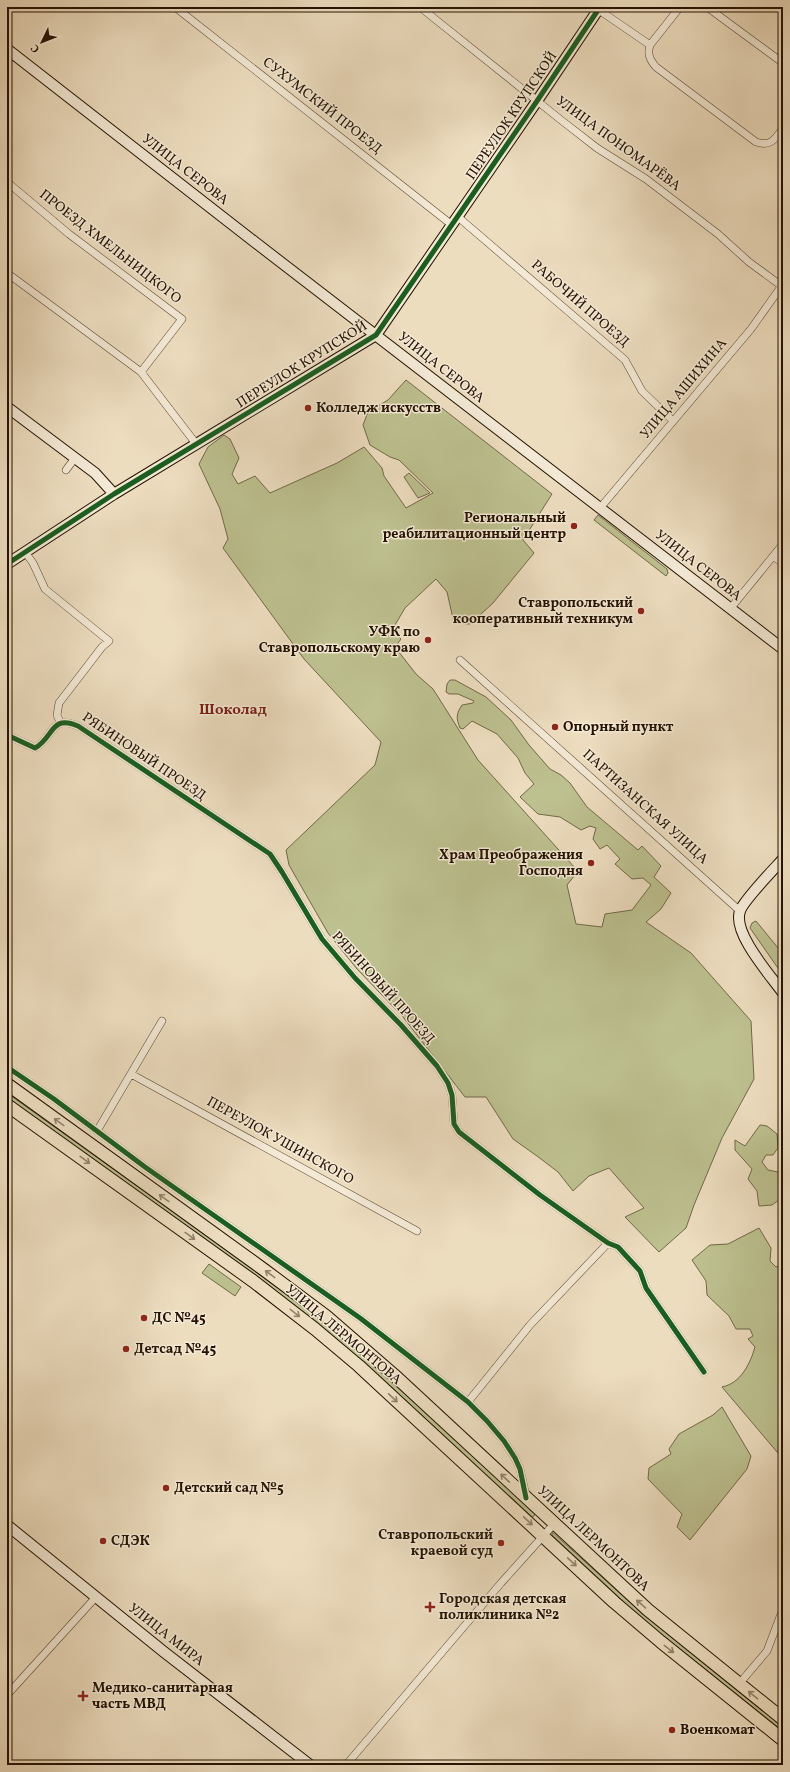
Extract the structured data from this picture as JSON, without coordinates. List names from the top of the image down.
{
  "streets": {
    "main road": [
      "ПЕРЕУЛОК КРУПСКОЙ",
      "УЛИЦА СЕРОВА",
      "УЛИЦА ЛЕРМОНТОВА",
      "УЛИЦА МИРА"
    ],
    "street": [
      "СУХУМСКИЙ ПРОЕЗД",
      "УЛИЦА ПОНОМАРЁВА",
      "ПРОЕЗД ХМЕЛЬНИЦКОГО",
      "РАБОЧИЙ ПРОЕЗД",
      "УЛИЦА АШИХИНА",
      "РЯБИНОВЫЙ ПРОЕЗД",
      "ПАРТИЗАНСКАЯ УЛИЦА",
      "ПЕРЕУЛОК УШИНСКОГО"
    ]
  },
  "crossings": [
    ["СУХУМСКИЙ ПРОЕЗД", "ПЕРЕУЛОК КРУПСКОЙ"],
    ["СУХУМСКИЙ ПРОЕЗД", "РАБОЧИЙ ПРОЕЗД"],
    ["ПЕРЕУЛОК КРУПСКОЙ", "УЛИЦА ПОНОМАРЁВА"],
    ["ПЕРЕУЛОК КРУПСКОЙ", "УЛИЦА СЕРОВА"],
    ["ПЕРЕУЛОК КРУПСКОЙ", "РАБОЧИЙ ПРОЕЗД"],
    ["ПЕРЕУЛОК КРУПСКОЙ", "РЯБИНОВЫЙ ПРОЕЗД"],
    ["УЛИЦА ПОНОМАРЁВА", "УЛИЦА АШИХИНА"],
    ["УЛИЦА СЕРОВА", "УЛИЦА АШИХИНА"],
    ["РАБОЧИЙ ПРОЕЗД", "УЛИЦА АШИХИНА"]
  ],
  "districts": ["Шоколад"],
  "places": {
    "other": [
      "Колледж искусств",
      "Региональный реабилитационный центр",
      "Ставропольский кооперативный техникум",
      "УФК по Ставропольскому краю",
      "Опорный пункт",
      "Храм Преображения Господня",
      "ДС №45",
      "Детсад №45",
      "Детский сад №5",
      "СДЭК",
      "Ставропольский краевой суд",
      "Военкомат"
    ],
    "health": ["Городская детская поликлиника №2", "Медико-санитарная часть МВД"]
  },
  "north": "bottom left"
}
